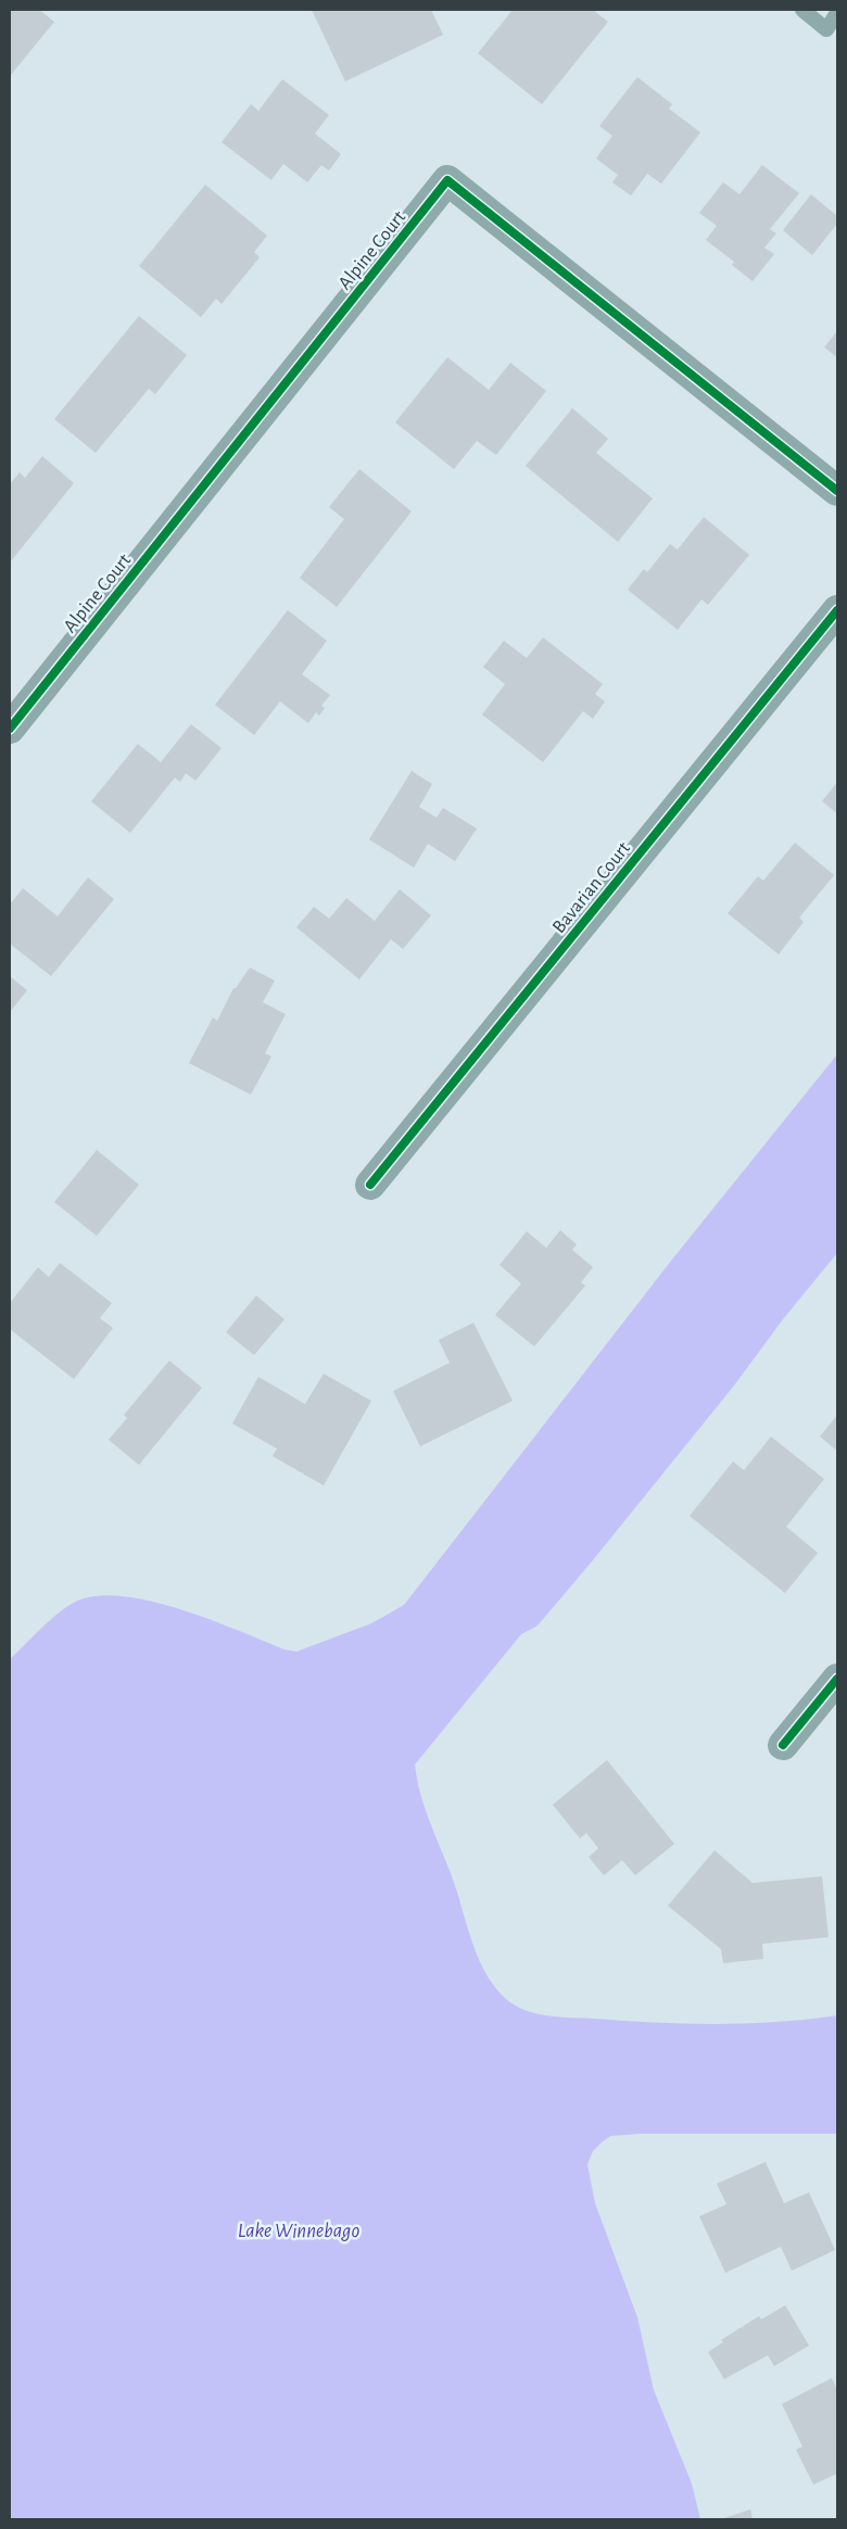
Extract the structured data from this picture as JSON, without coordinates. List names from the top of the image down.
{
  "streets": {
    "street": ["Alpine Court", "Bavarian Court"]
  },
  "water": ["Lake Winnebago"]
}
